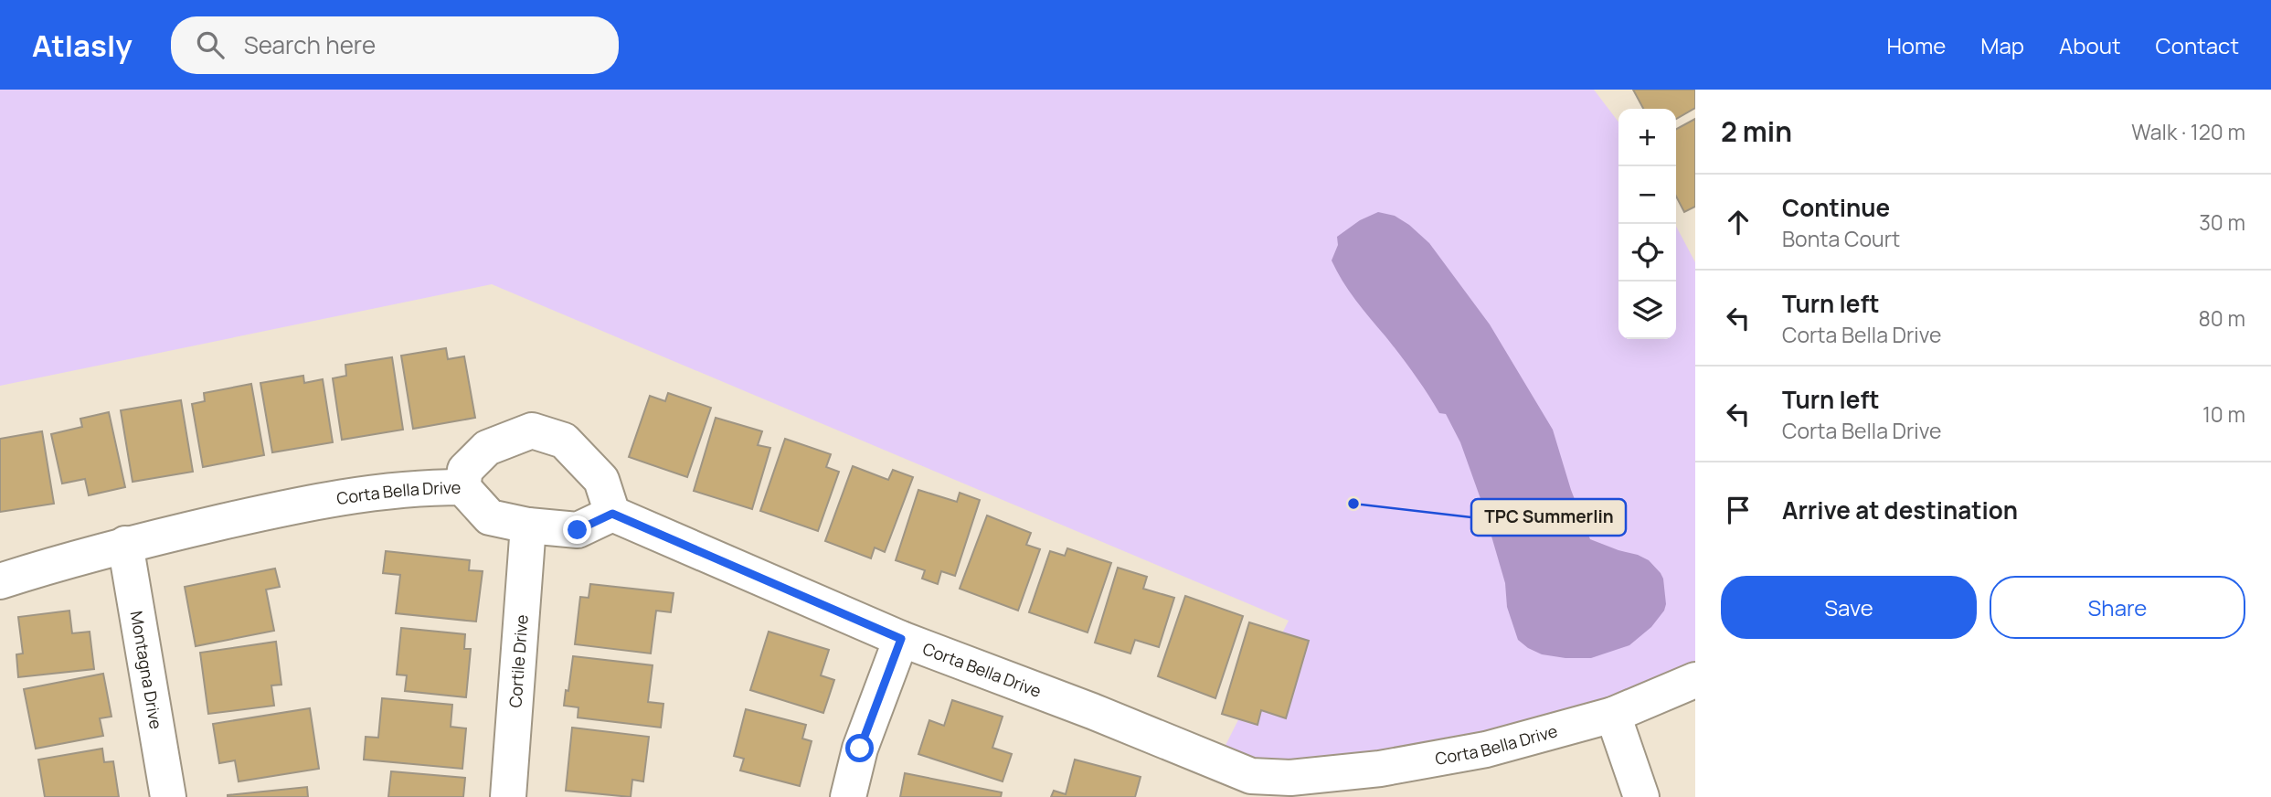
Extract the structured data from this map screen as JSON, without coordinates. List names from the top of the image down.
{
  "streets": {
    "street": ["Corta Bella Drive", "Cortile Drive", "Montagna Drive"]
  },
  "crossings": [
    ["Corta Bella Drive", "Cortile Drive"],
    ["Corta Bella Drive", "Montagna Drive"]
  ],
  "places": ["TPC Summerlin"],
  "page": {
    "header": "Atlasly",
    "search": "Search here",
    "nav": [
      "Home",
      "Map",
      "About",
      "Contact"
    ],
    "heading": ["2 min", "Walk · 120 m"],
    "map_buttons": ["+", "−"],
    "list": [
      ["Continue", "Bonta Court", "30 m"],
      ["Turn left", "Corta Bella Drive", "80 m"],
      ["Turn left", "Corta Bella Drive", "10 m"],
      "Arrive at destination"
    ],
    "buttons": ["Save", "Share"]
  }
}
